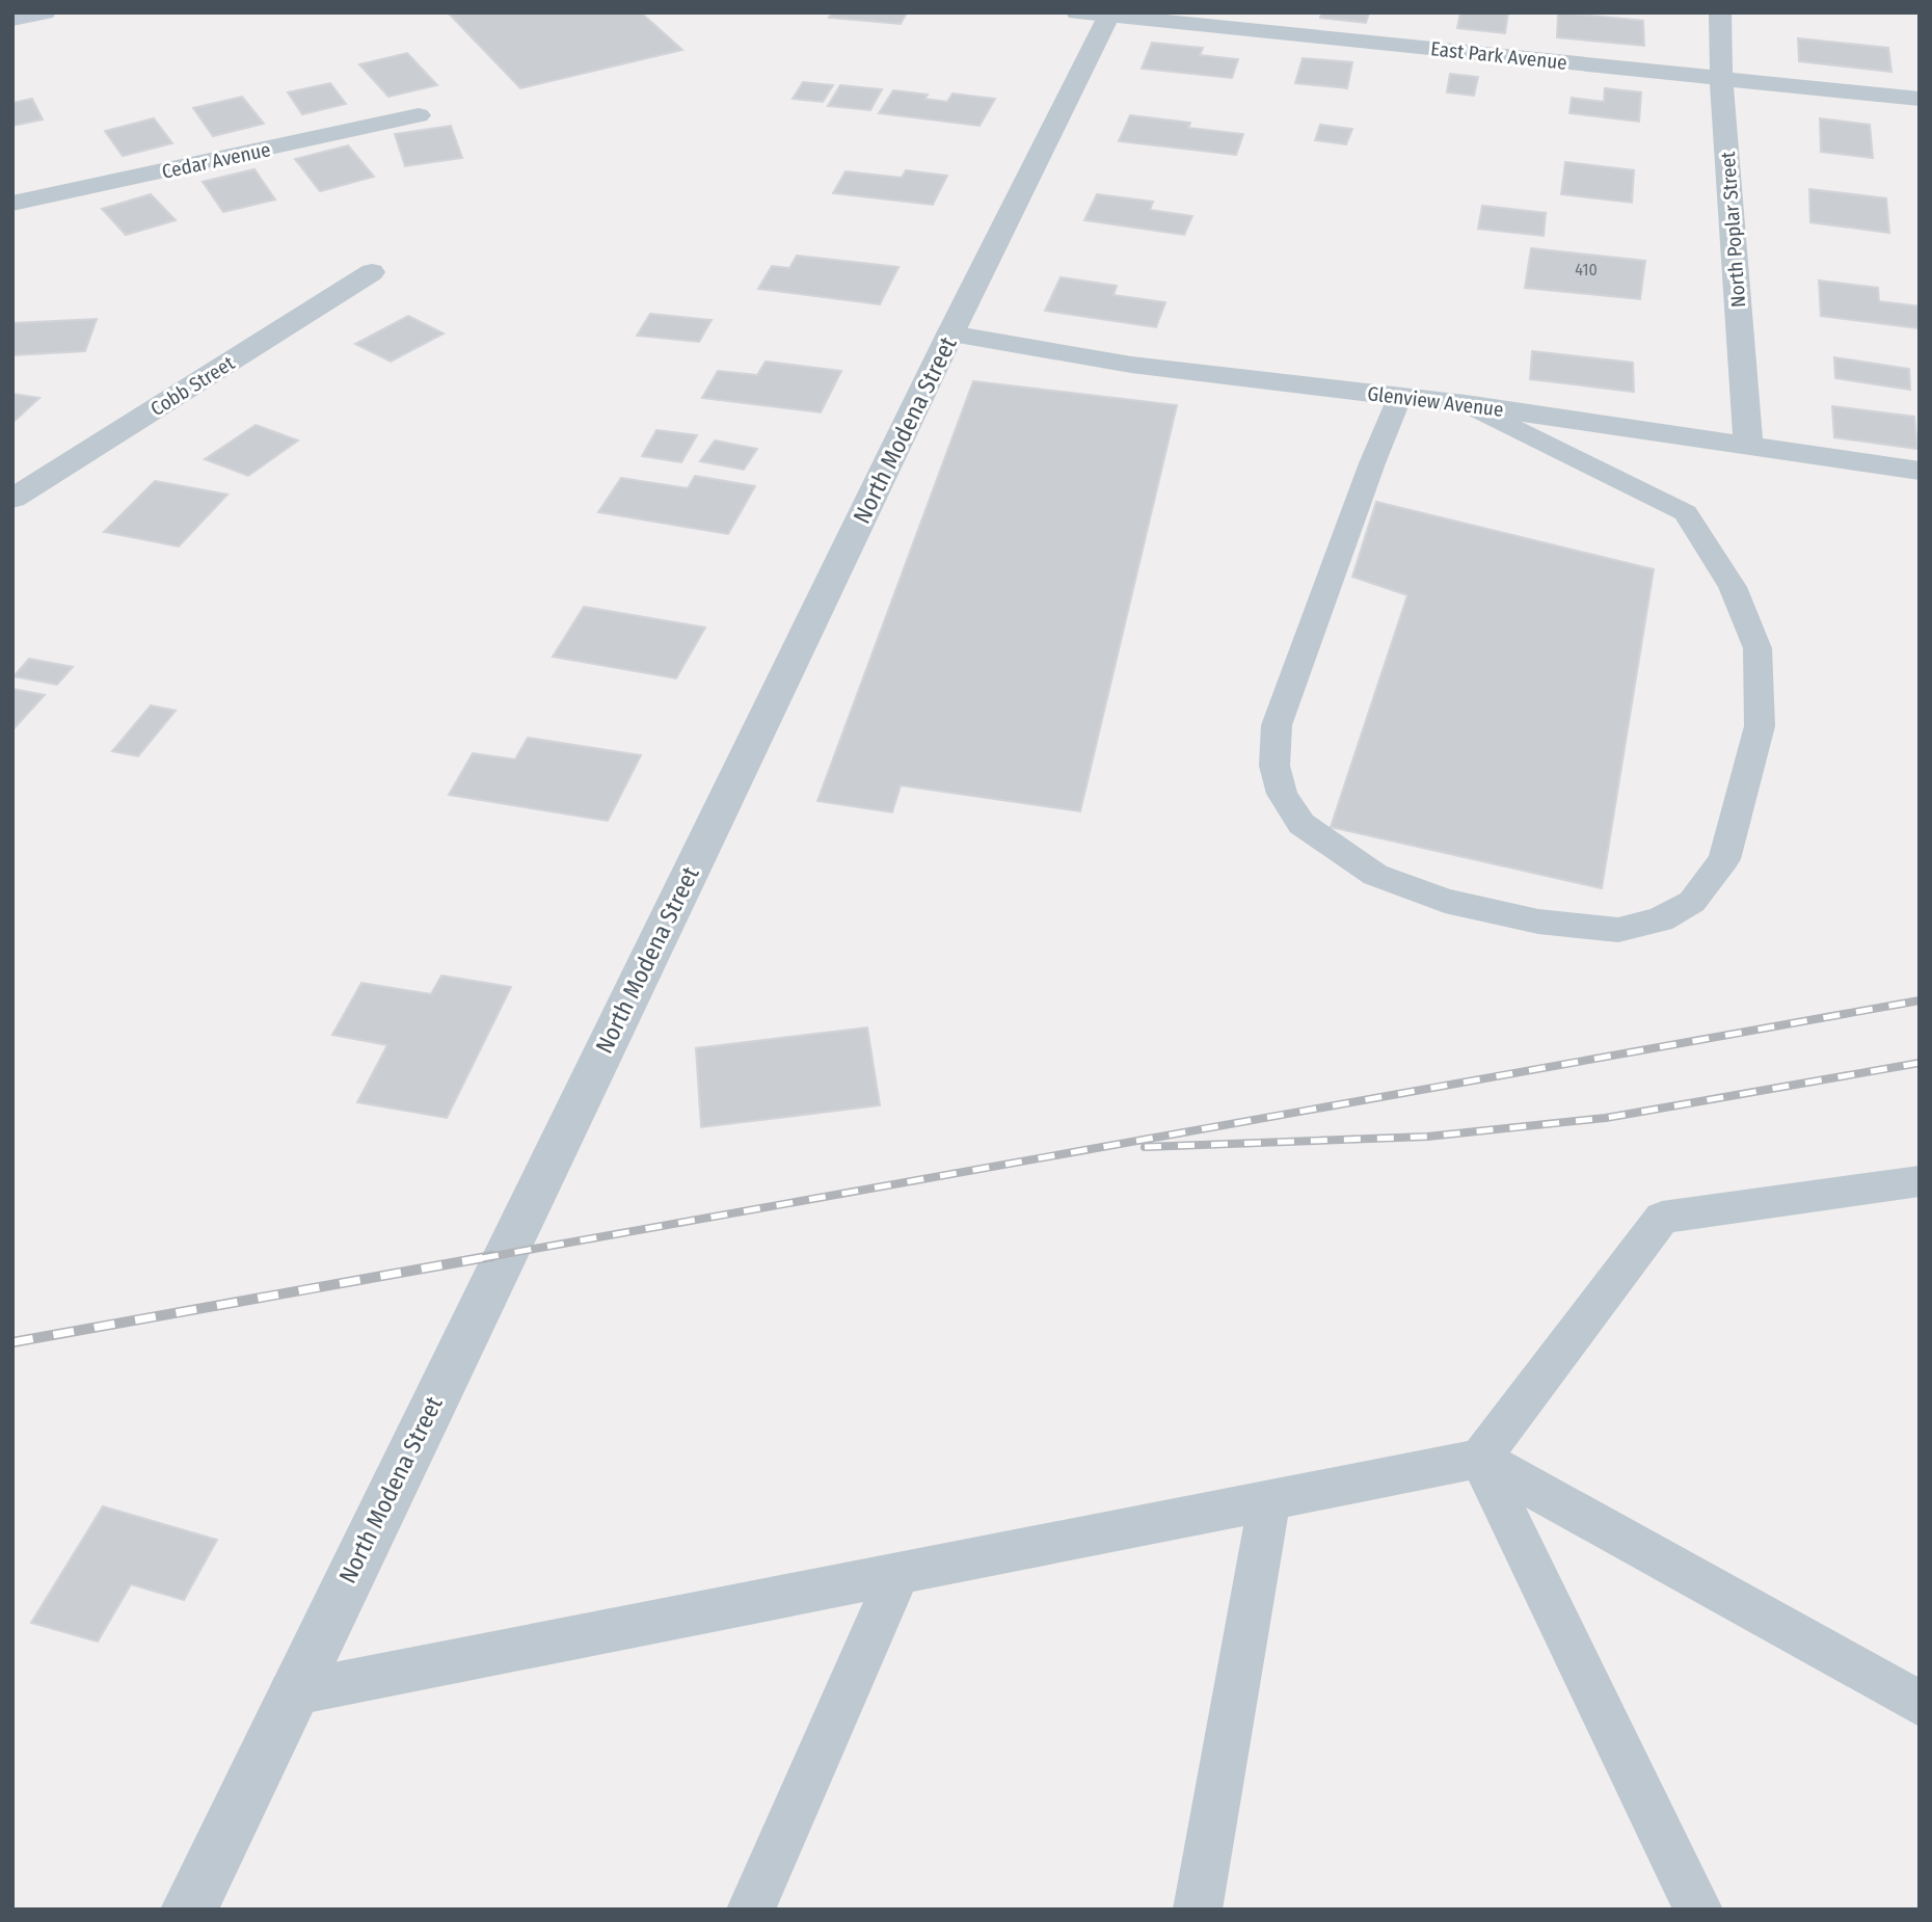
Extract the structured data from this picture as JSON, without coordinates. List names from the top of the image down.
{
  "streets": {
    "street": [
      "East Park Avenue",
      "Cedar Avenue",
      "North Poplar Street",
      "Cobb Street",
      "Glenview Avenue",
      "North Modena Street"
    ]
  },
  "crossings": [
    ["East Park Avenue", "North Poplar Street"],
    ["East Park Avenue", "North Modena Street"],
    ["North Poplar Street", "Glenview Avenue"],
    ["Glenview Avenue", "North Modena Street"]
  ],
  "house_numbers": ["410"]
}
